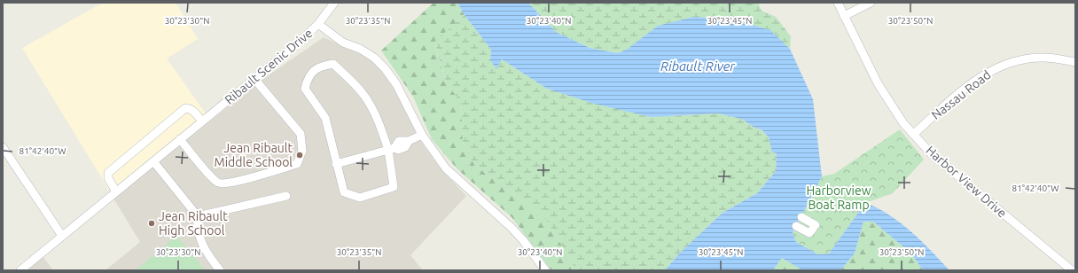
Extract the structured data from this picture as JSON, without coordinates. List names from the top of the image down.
{
  "streets": {
    "street": ["Ribault Scenic Drive", "Nassau Road", "Harbor View Drive"]
  },
  "crossings": [
    ["Nassau Road", "Harbor View Drive"]
  ],
  "water": ["Ribault River"],
  "parks": ["Harborview Boat Ramp"],
  "places": ["Jean Ribault Middle School", "Jean Ribault High School"],
  "coordinates": [
    "30°23'30\"N",
    "30°23'35\"N",
    "30°23'40\"N",
    "30°23'45\"N",
    "30°23'50\"N",
    "81°42'40\"W"
  ]
}
